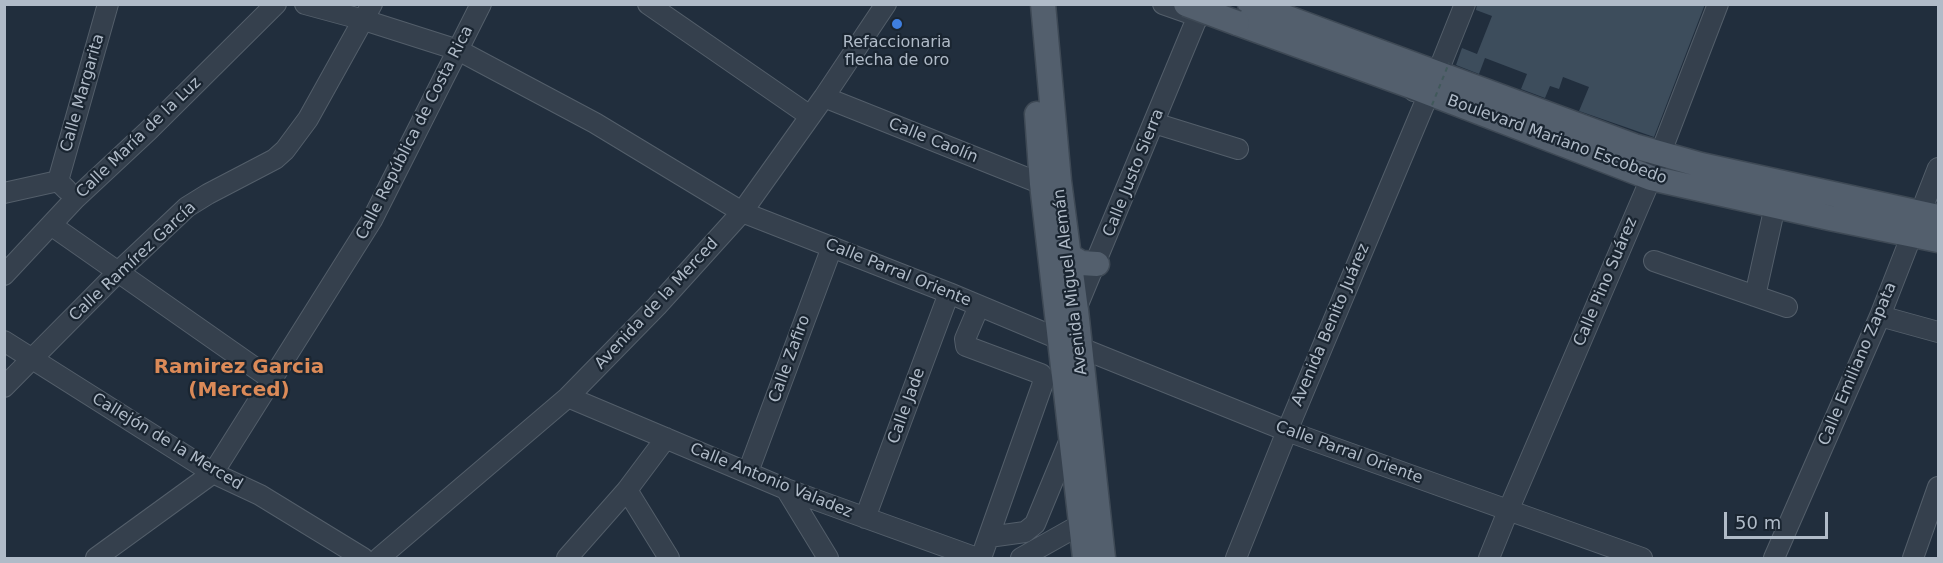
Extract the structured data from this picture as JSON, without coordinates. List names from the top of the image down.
{
  "streets": {
    "main road": ["Boulevard Mariano Escobedo", "Avenida Miguel Alemán"],
    "street": [
      "Calle Margarita",
      "Calle República de Costa Rica",
      "Calle María de la Luz",
      "Calle Caolín",
      "Calle Justo Sierra",
      "Calle Ramírez García",
      "Calle Parral Oriente",
      "Calle Pino Suárez",
      "Avenida de la Merced",
      "Avenida Benito Juárez",
      "Calle Zafiro",
      "Calle Emiliano Zapata",
      "Calle Jade",
      "Callejón de la Merced",
      "Calle Antonio Valadez"
    ]
  },
  "crossings": [
    ["Calle República de Costa Rica", "Calle Parral Oriente"],
    ["Calle República de Costa Rica", "Callejón de la Merced"],
    ["Boulevard Mariano Escobedo", "Calle Justo Sierra"],
    ["Boulevard Mariano Escobedo", "Calle Pino Suárez"],
    ["Boulevard Mariano Escobedo", "Avenida Benito Juárez"],
    ["Boulevard Mariano Escobedo", "Calle Emiliano Zapata"],
    ["Calle Caolín", "Avenida Miguel Alemán"],
    ["Calle Caolín", "Avenida de la Merced"],
    ["Calle Justo Sierra", "Calle Parral Oriente"],
    ["Calle Justo Sierra", "Avenida Miguel Alemán"],
    ["Calle Ramírez García", "Calle Parral Oriente"],
    ["Calle Ramírez García", "Callejón de la Merced"],
    ["Calle Parral Oriente", "Avenida Miguel Alemán"],
    ["Calle Parral Oriente", "Calle Pino Suárez"],
    ["Calle Parral Oriente", "Avenida de la Merced"],
    ["Calle Parral Oriente", "Avenida Benito Juárez"],
    ["Calle Parral Oriente", "Calle Zafiro"],
    ["Calle Parral Oriente", "Calle Jade"],
    ["Avenida de la Merced", "Calle Antonio Valadez"],
    ["Calle Zafiro", "Calle Antonio Valadez"],
    ["Calle Jade", "Calle Antonio Valadez"]
  ],
  "districts": ["Ramirez Garcia (Merced)"],
  "places": ["Refaccionaria flecha de oro"],
  "scale_bar": "50 m"
}
